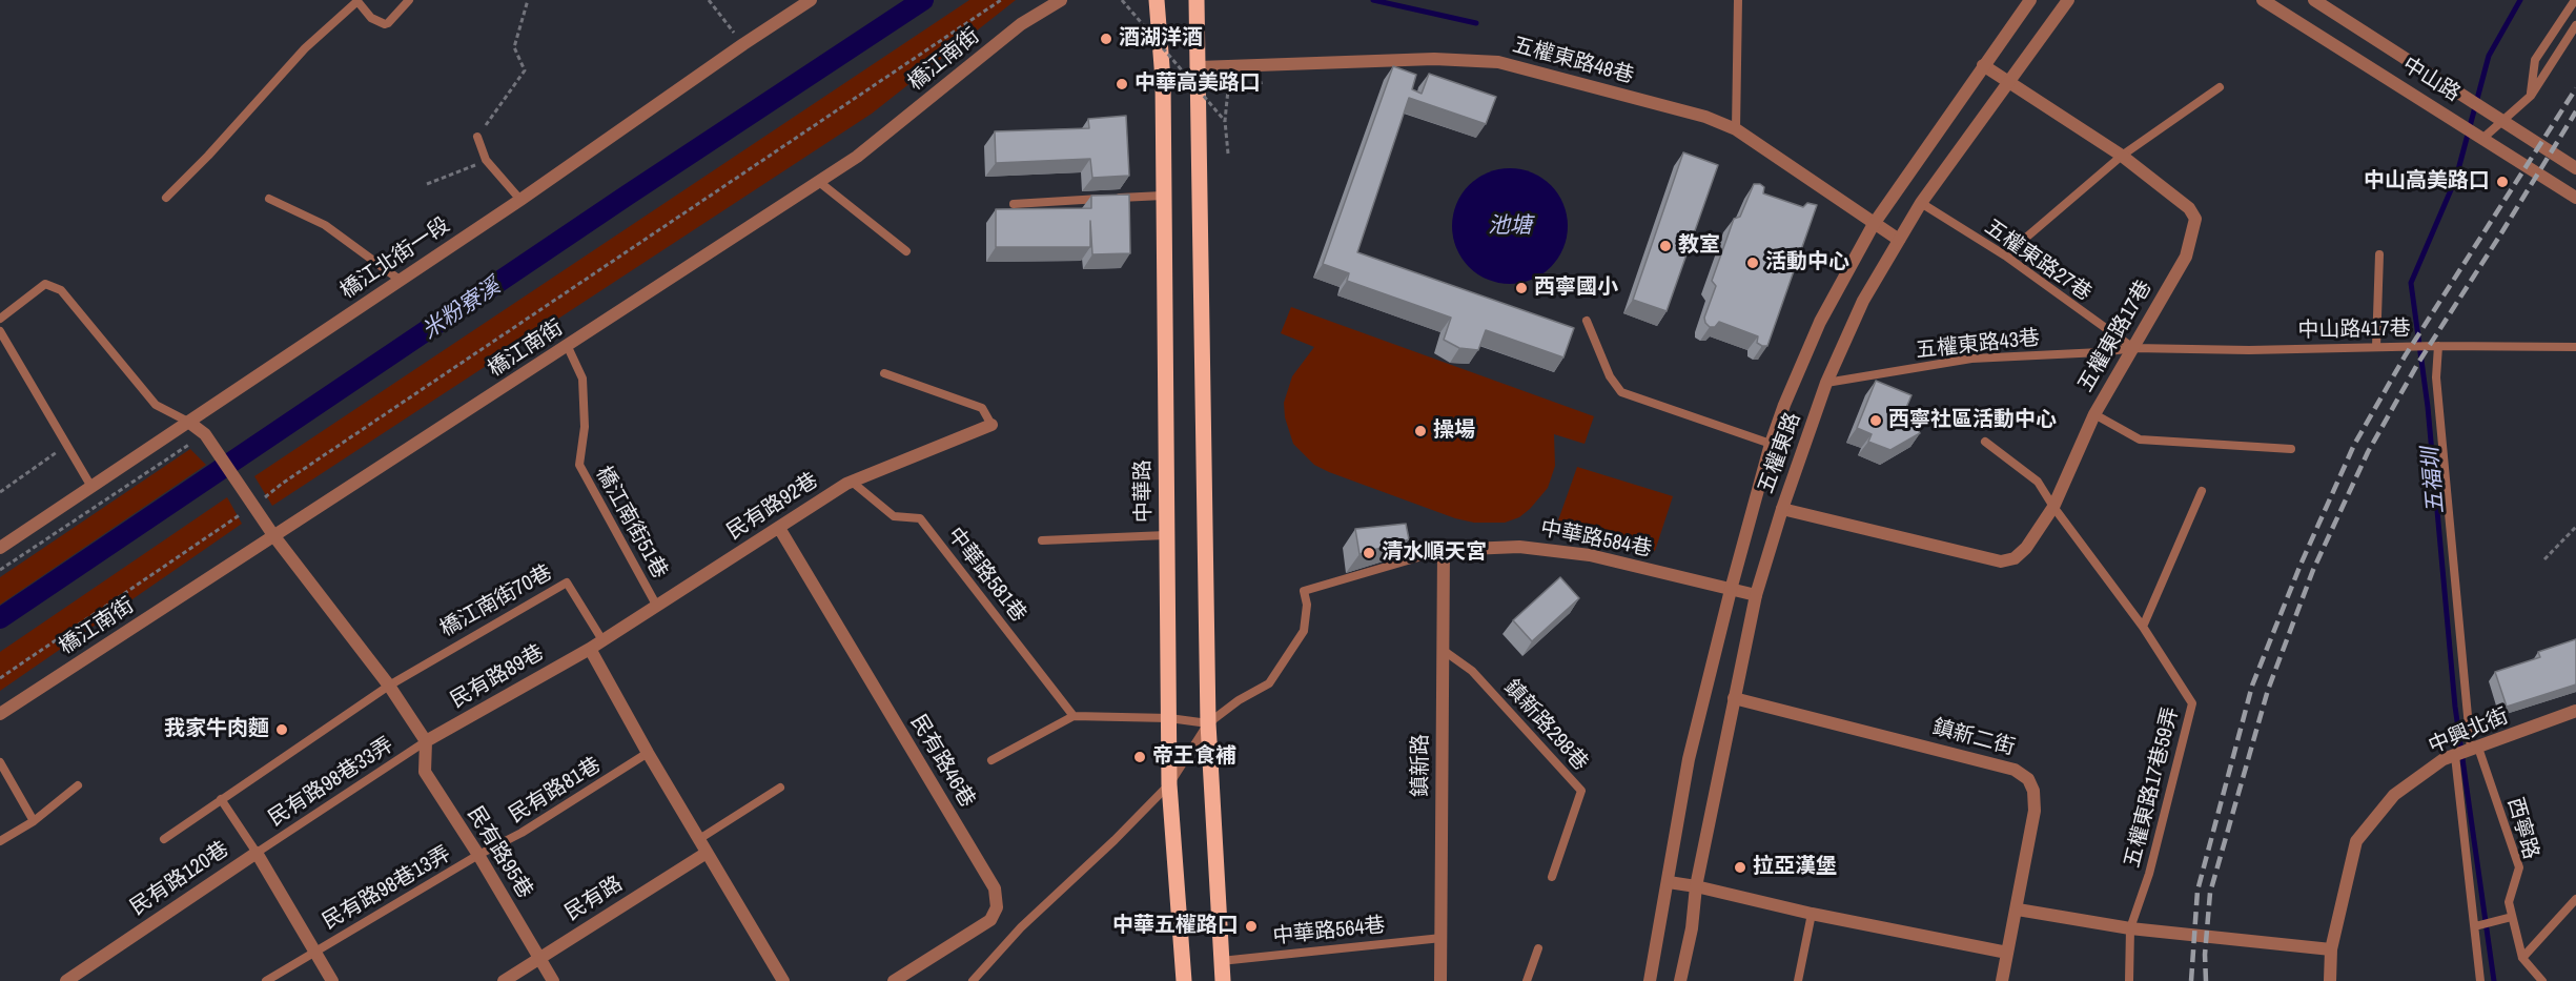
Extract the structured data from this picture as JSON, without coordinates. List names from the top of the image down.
{
  "streets": {
    "main road": ["中華路"],
    "street": [
      "橋江南街",
      "五權東路48巷",
      "中山路",
      "橋江北街一段",
      "五權東路17巷",
      "五權東路",
      "民有路92巷",
      "中華路584巷",
      "民有路89巷",
      "中興北街",
      "鎮新二街",
      "民有路46巷",
      "鎮新路",
      "民有路95巷",
      "民有路120巷",
      "民有路"
    ],
    "lane": [
      "五權東路27巷",
      "中山路417巷",
      "五權東路43巷",
      "橋江南街51巷",
      "中華路581巷",
      "橋江南街70巷",
      "鎮新路298巷",
      "民有路98巷33弄",
      "五權東路17巷59弄",
      "民有路81巷",
      "西寧路",
      "民有路98巷13弄",
      "中華路564巷"
    ]
  },
  "crossings": [
    ["橋江南街", "橋江南街51巷"],
    ["五權東路48巷", "五權東路"],
    ["五權東路27巷", "中山路417巷"],
    ["五權東路27巷", "五權東路17巷"],
    ["五權東路27巷", "五權東路43巷"],
    ["五權東路27巷", "五權東路"],
    ["中山路417巷", "五權東路17巷"],
    ["中山路417巷", "五權東路43巷"],
    ["中山路417巷", "西寧路"],
    ["五權東路17巷", "五權東路43巷"],
    ["五權東路17巷", "五權東路"],
    ["五權東路17巷", "五權東路17巷59弄"],
    ["五權東路43巷", "五權東路"],
    ["五權東路", "中華路584巷"],
    ["五權東路", "鎮新二街"],
    ["中華路", "中華路584巷"],
    ["民有路92巷", "橋江南街51巷"],
    ["民有路92巷", "中華路581巷"],
    ["民有路92巷", "橋江南街70巷"],
    ["民有路92巷", "民有路89巷"],
    ["民有路92巷", "民有路46巷"],
    ["中華路584巷", "鎮新路"],
    ["民有路89巷", "民有路98巷33弄"],
    ["民有路89巷", "民有路95巷"],
    ["鎮新路298巷", "鎮新路"],
    ["中興北街", "西寧路"],
    ["鎮新路", "中華路564巷"],
    ["民有路98巷33弄", "民有路95巷"],
    ["民有路98巷33弄", "民有路120巷"],
    ["民有路81巷", "民有路95巷"],
    ["民有路81巷", "民有路98巷13弄"],
    ["民有路95巷", "民有路98巷13弄"],
    ["民有路95巷", "民有路"],
    ["民有路120巷", "民有路98巷13弄"]
  ],
  "water": ["池塘", "米粉寮溪", "五福圳"],
  "places": [
    "酒湖洋酒",
    "中華高美路口",
    "中山高美路口",
    "教室",
    "活動中心",
    "西寧國小",
    "西寧社區活動中心",
    "操場",
    "清水順天宮",
    "我家牛肉麵",
    "帝王食補",
    "拉亞漢堡",
    "中華五權路口"
  ]
}
